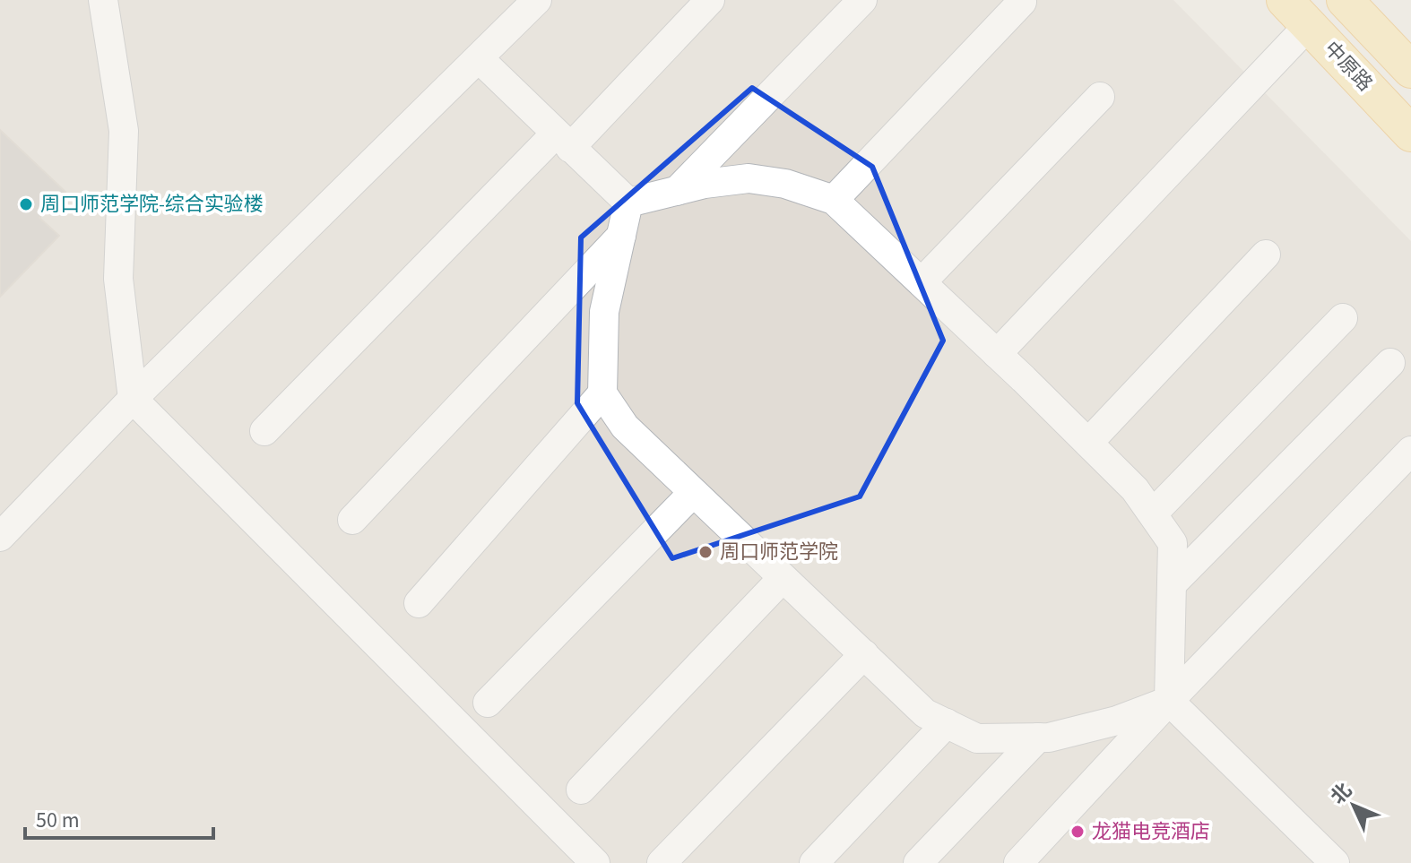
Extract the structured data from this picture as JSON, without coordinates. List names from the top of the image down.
{
  "streets": {
    "main road": ["中原路"]
  },
  "places": ["周口师范学院-综合实验楼", "周口师范学院", "龙猫电竞酒店"],
  "scale_bar": "50 m",
  "north": "top left"
}
